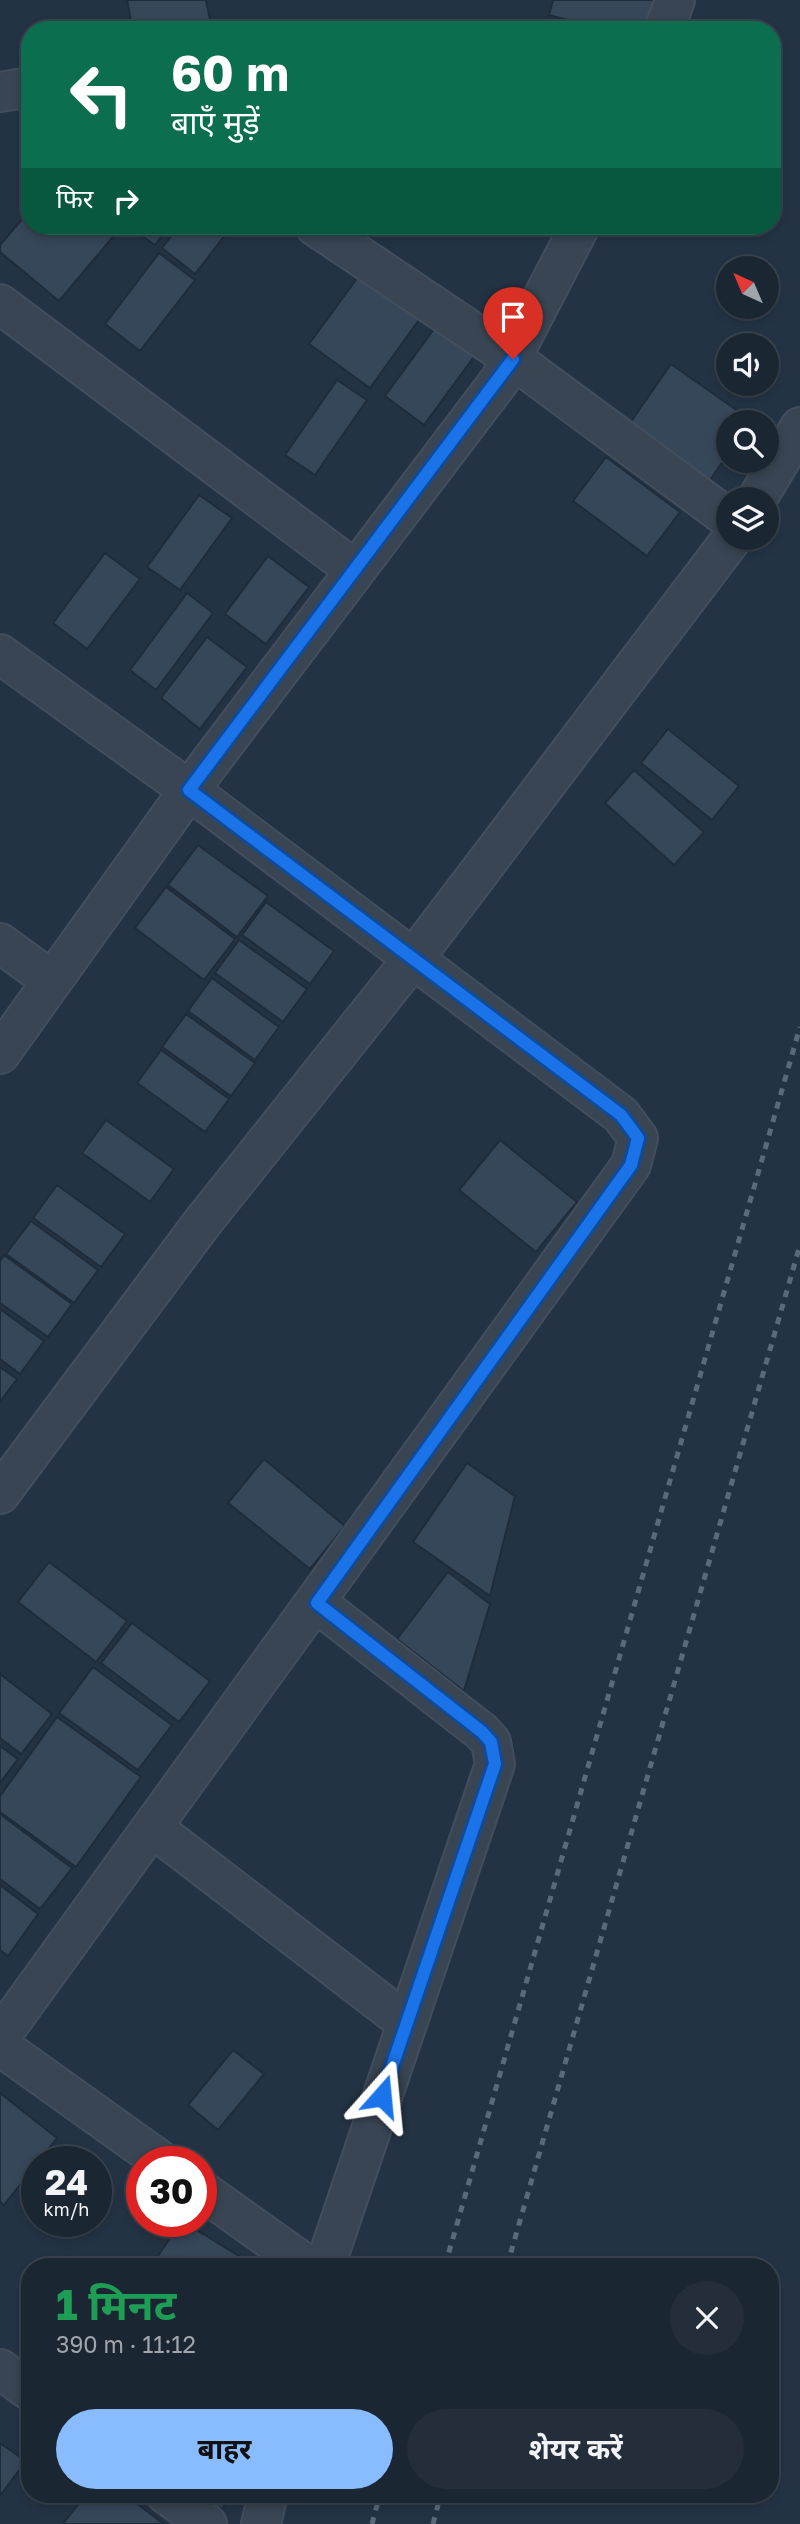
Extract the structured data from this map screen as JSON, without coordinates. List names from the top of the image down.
{
  "north": "top left",
  "page": {
    "turn": ["60 m", "बाएँ मुड़ें"],
    "then": "फिर",
    "speed": "24 km/h",
    "limit": "30",
    "heading": ["1 मिनट", "390 m · 11:12"],
    "buttons": ["बाहर", "शेयर करें"]
  }
}
